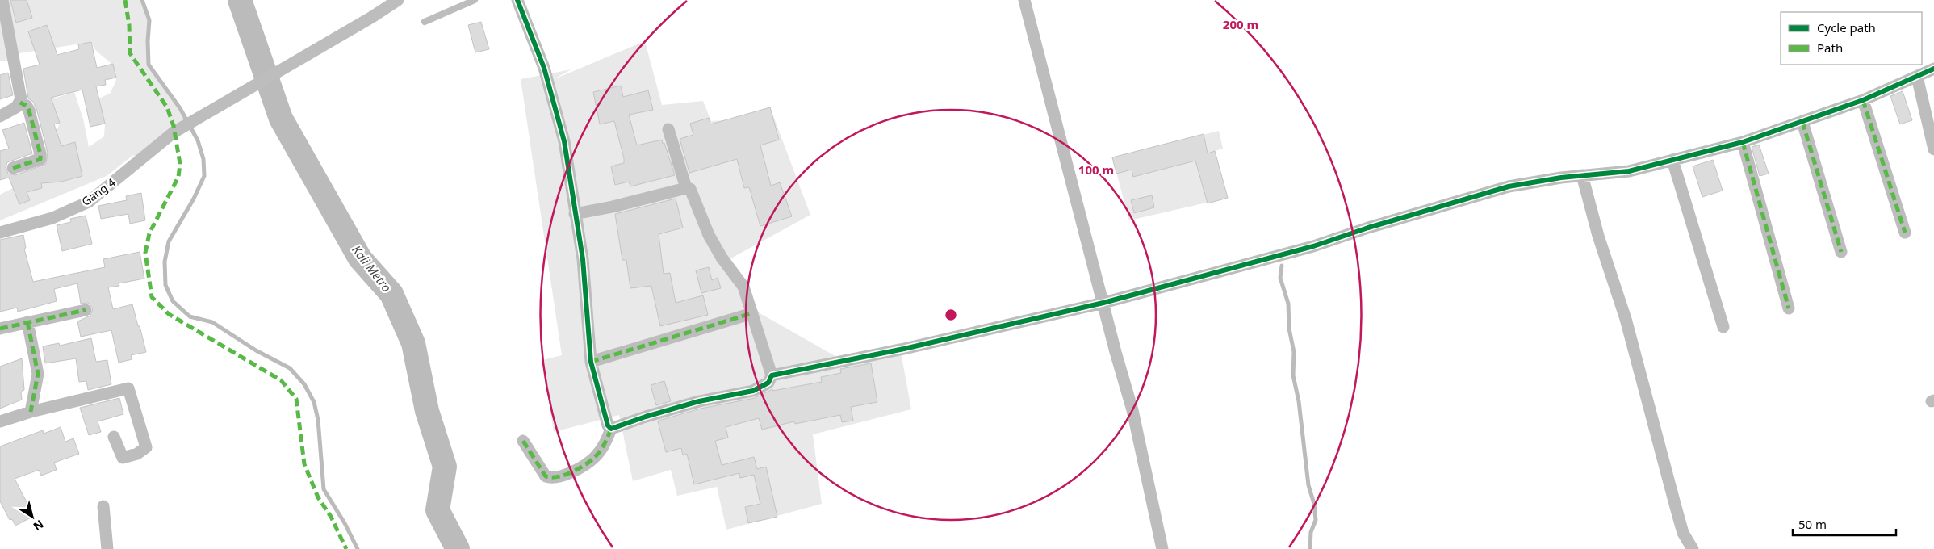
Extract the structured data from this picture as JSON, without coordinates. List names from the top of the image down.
{
  "streets": {
    "street": ["Gang 4"]
  },
  "water": ["Kali Metro"],
  "legend": ["Cycle path", "Path"],
  "scale_bar": "50 m",
  "north": "bottom right",
  "rings": ["200 m", "100 m"]
}
